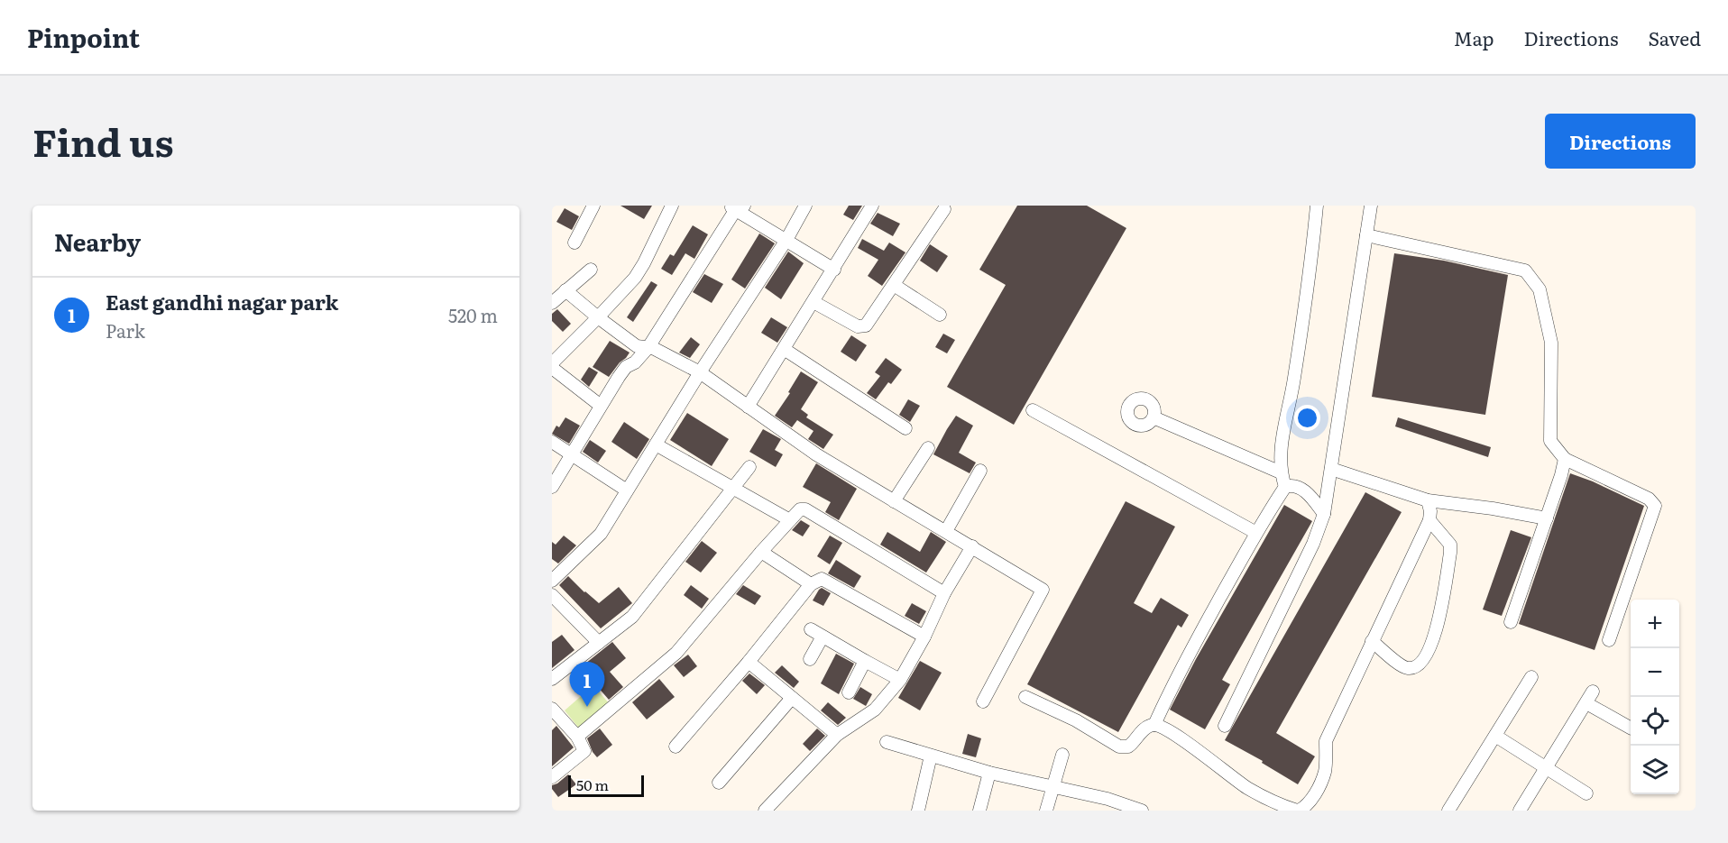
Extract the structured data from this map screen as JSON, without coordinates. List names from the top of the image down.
{
  "scale_bar": "50 m",
  "page": {
    "header": "Pinpoint",
    "nav": ["Map", "Directions", "Saved"],
    "title": "Find us",
    "buttons": "Directions",
    "heading": "Nearby",
    "list": [
      {
        "mark": "1",
        "name": "East gandhi nagar park",
        "note": "Park",
        "value": "520 m"
      }
    ],
    "map_buttons": ["+", "−"],
    "pins": "1",
    "scale": "50 m"
  }
}
